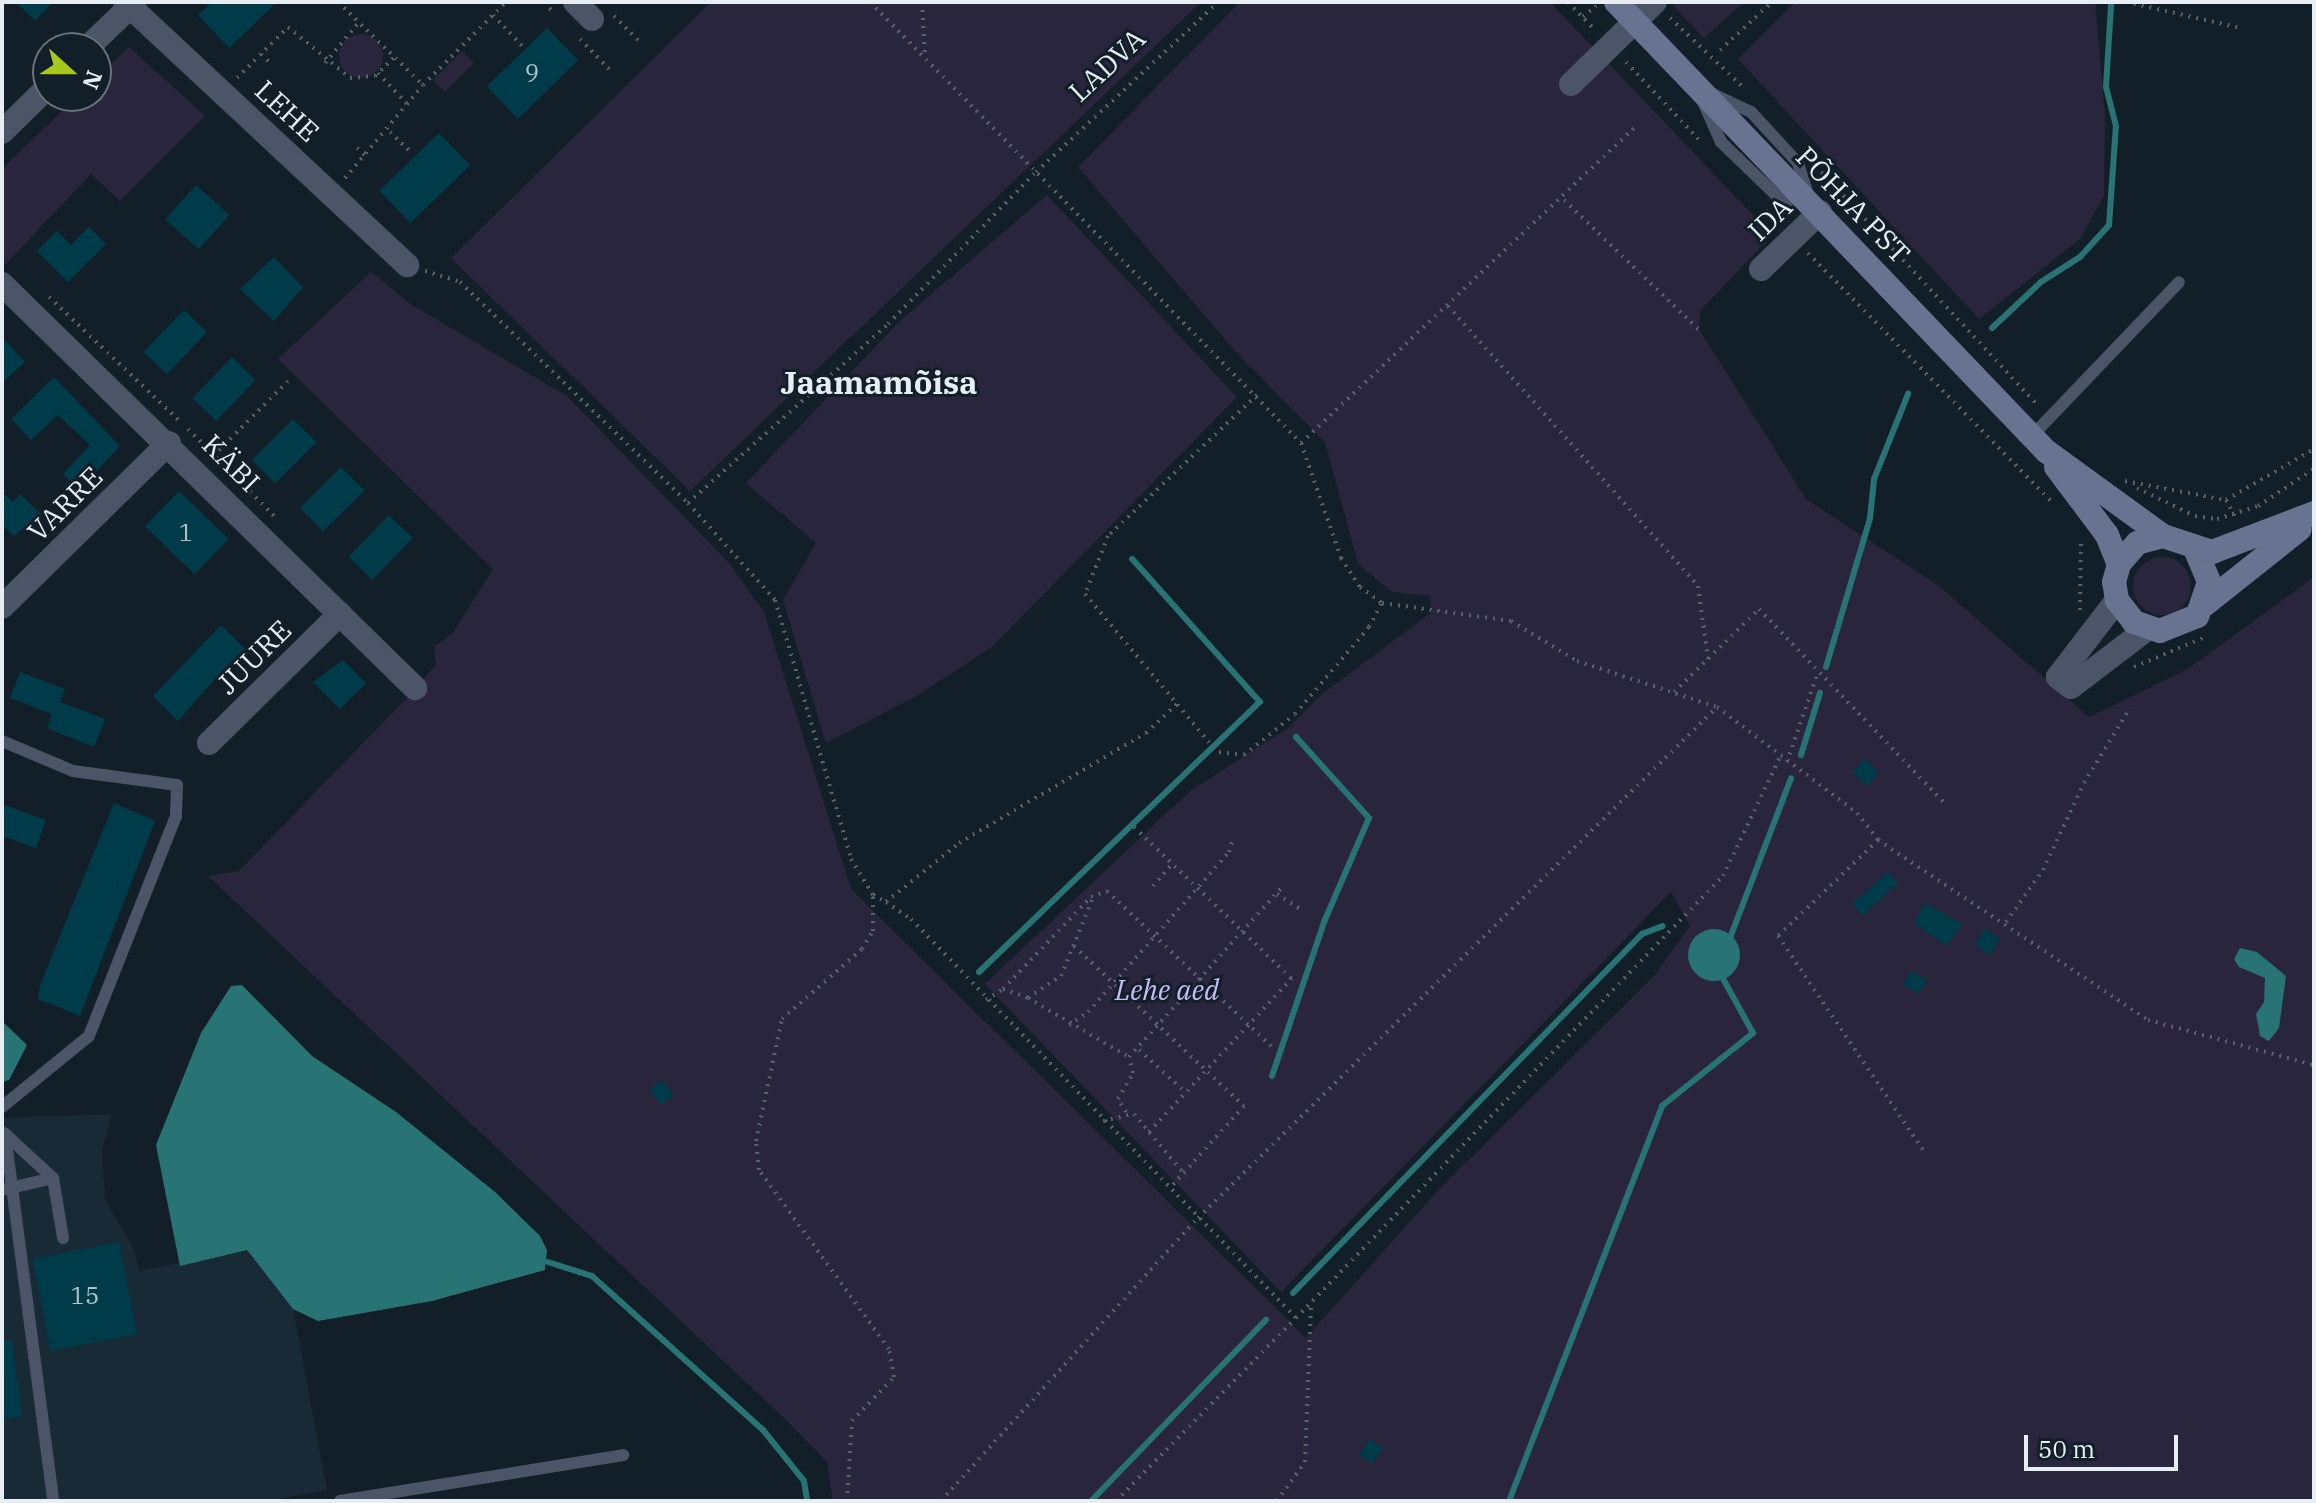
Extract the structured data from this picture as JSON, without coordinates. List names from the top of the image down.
{
  "streets": {
    "street": [
      "LEHE",
      "PÕHJA PST",
      "IDA",
      "KÄBI",
      "VARRE",
      "JUURE"
    ],
    "path": ["LADVA"]
  },
  "crossings": [
    ["PÕHJA PST", "IDA"],
    ["KÄBI", "VARRE"],
    ["KÄBI", "JUURE"]
  ],
  "districts": ["Jaamamõisa"],
  "parks": ["Lehe aed"],
  "house_numbers": ["9", "1", "15"],
  "scale_bar": "50 m",
  "north": "right"
}
